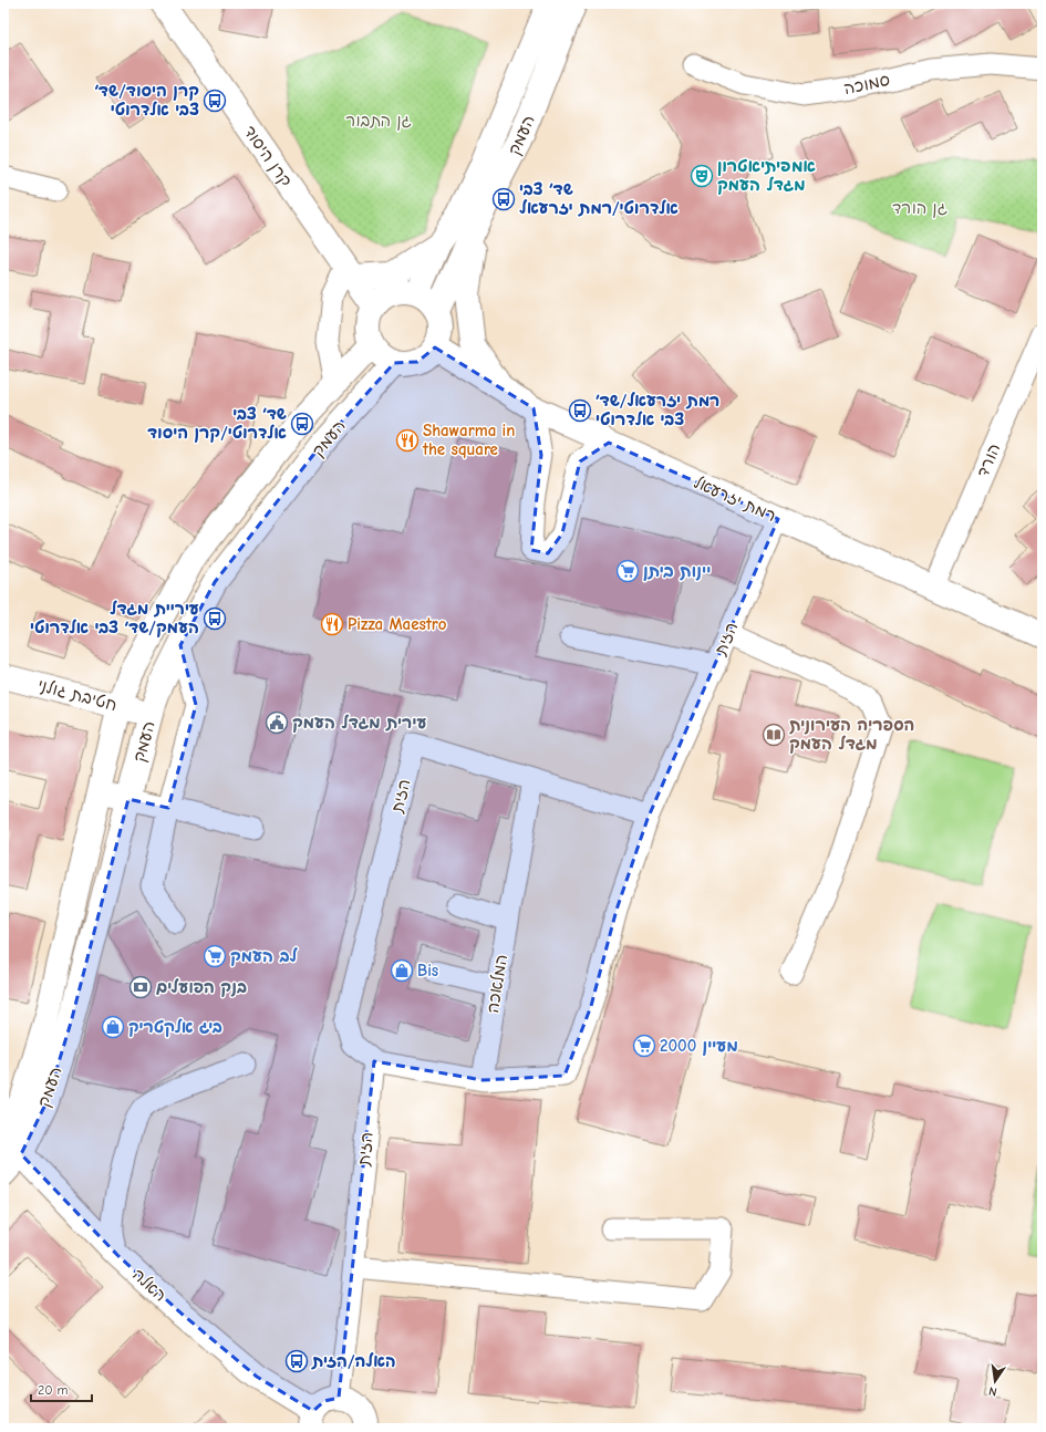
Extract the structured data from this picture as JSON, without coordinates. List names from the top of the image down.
{
  "streets": {
    "main road": [
      "העמק",
      "קרן היסוד",
      "רמת יזרעאל",
      "חטיבת גולני",
      "האלה"
    ],
    "street": [
      "סמוכה",
      "הורד",
      "הזית",
      "המלאכה"
    ]
  },
  "crossings": [
    ["העמק", "קרן היסוד"],
    ["העמק", "רמת יזרעאל"],
    ["העמק", "חטיבת גולני"],
    ["העמק", "האלה"],
    ["קרן היסוד", "רמת יזרעאל"],
    ["הורד", "רמת יזרעאל"],
    ["רמת יזרעאל", "הזית"],
    ["הזית", "המלאכה"]
  ],
  "parks": ["גן התבור", "גן הורד"],
  "places": {
    "bus stop": [
      "קרן היסוד/שד׳ צבי אלדרוטי",
      "שד׳ צבי אלדרוטי/רמת יזרעאל",
      "רמת יזרעאל/שד׳ צבי אלדרוטי",
      "שד׳ צבי אלדרוטי/קרן היסוד",
      "עיריית מגדל העמק/שד׳ צבי אלדרוטי",
      "האלה/הזית"
    ],
    "theatre": ["אמפיתיאטרון מגדל העמק"],
    "restaurant": ["Shawarma in the square", "Pizza Maestro"],
    "supermarket": ["יינות ביתן", "לב העמק", "מעיין 2000"],
    "public building": ["עירית מגדל העמק"],
    "library": ["הספריה העירונית מגדל העמק"],
    "shop": ["Bis", "ביג אלקטריק"],
    "bank": ["בנק הפועלים"]
  },
  "scale_bar": "20 m",
  "north": "bottom"
}
